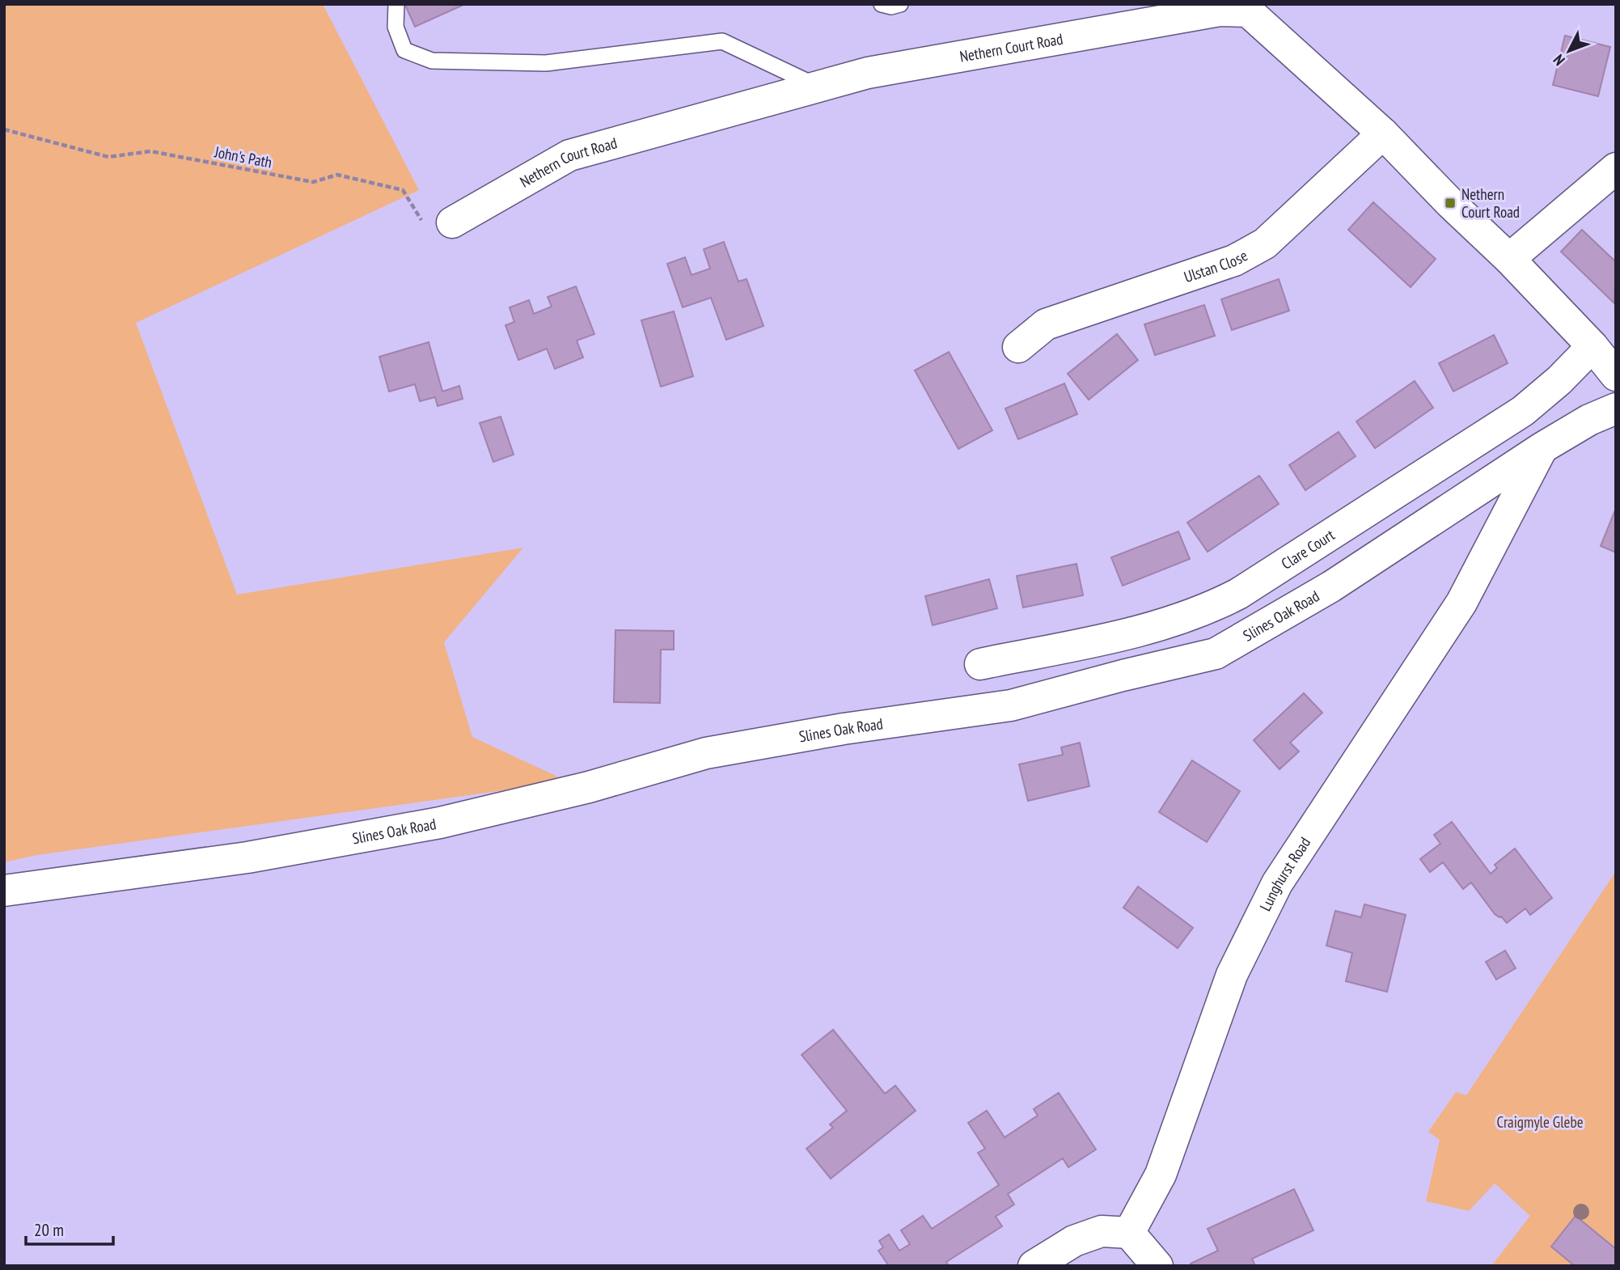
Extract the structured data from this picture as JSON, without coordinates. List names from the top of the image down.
{
  "streets": {
    "street": [
      "Nethern Court Road",
      "Ulstan Close",
      "Clare Court",
      "Slines Oak Road",
      "Lunghurst Road"
    ],
    "path": ["John's Path"]
  },
  "crossings": [
    ["Nethern Court Road", "John's Path"],
    ["Nethern Court Road", "Ulstan Close"],
    ["Nethern Court Road", "Clare Court"],
    ["Slines Oak Road", "Lunghurst Road"]
  ],
  "parks": ["Craigmyle Glebe"],
  "places": {
    "transit": ["Nethern Court Road"]
  },
  "scale_bar": "20 m",
  "north": "bottom left"
}
